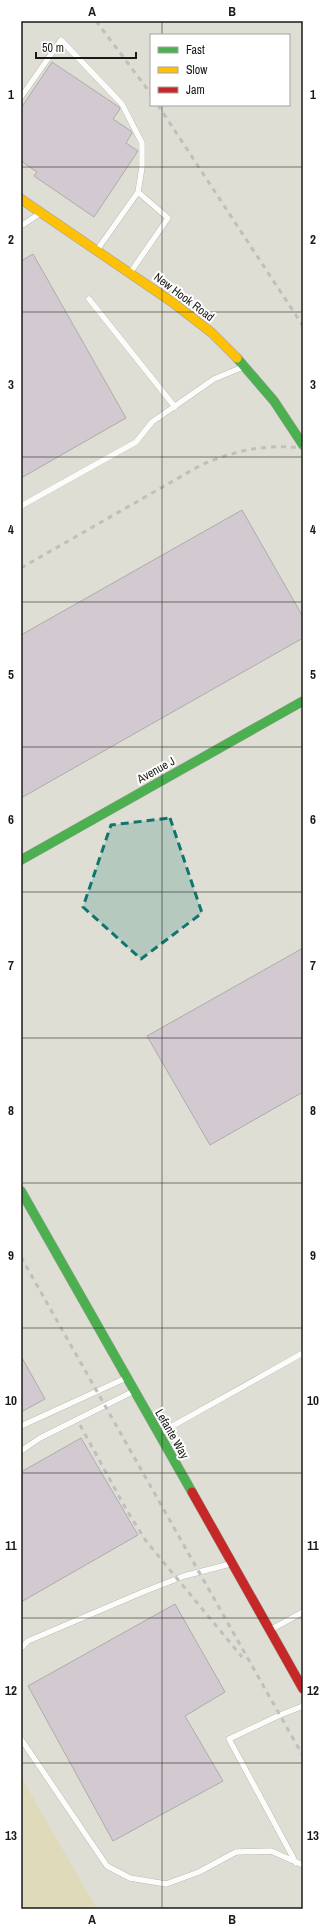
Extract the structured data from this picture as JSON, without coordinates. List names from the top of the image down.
{
  "streets": {
    "street": ["New Hook Road", "Avenue J", "Lefante Way"]
  },
  "legend": ["Fast", "Slow", "Jam"],
  "scale_bar": "50 m",
  "grid": {
    "columns": ["A", "B"],
    "rows": [
      "1",
      "2",
      "3",
      "4",
      "5",
      "6",
      "7",
      "8",
      "9",
      "10",
      "11",
      "12",
      "13"
    ]
  }
}
